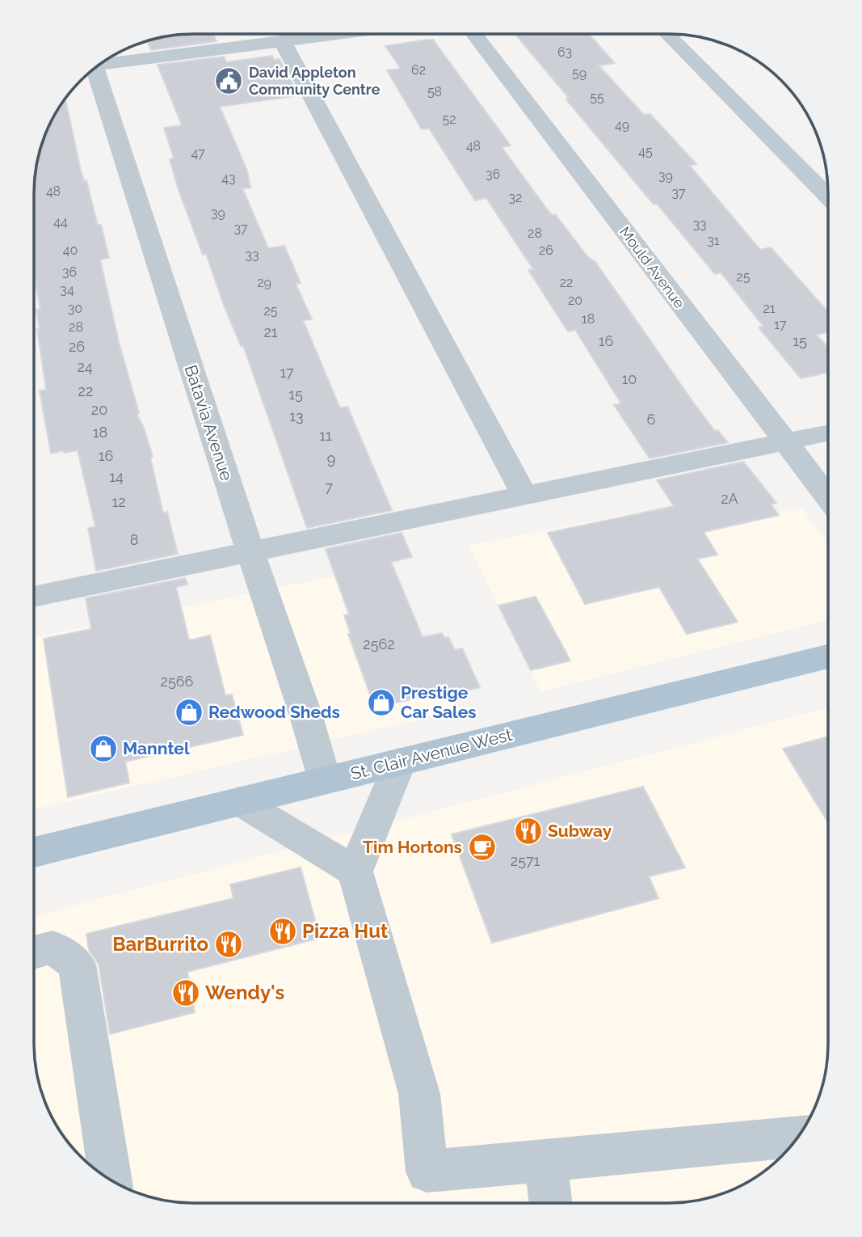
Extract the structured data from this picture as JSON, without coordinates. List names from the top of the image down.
{
  "streets": {
    "main road": ["St. Clair Avenue West"],
    "street": ["Mould Avenue", "Batavia Avenue"]
  },
  "crossings": [
    ["Batavia Avenue", "St. Clair Avenue West"]
  ],
  "places": {
    "public building": ["David Appleton Community Centre"],
    "shop": ["Prestige Car Sales", "Redwood Sheds", "Manntel"],
    "restaurant": [
      "Subway",
      "Pizza Hut",
      "BarBurrito",
      "Wendy's"
    ],
    "cafe": ["Tim Hortons"]
  },
  "house_numbers": [
    "63",
    "62",
    "59",
    "58",
    "55",
    "52",
    "49",
    "48",
    "45",
    "47",
    "36",
    "39",
    "43",
    "48",
    "37",
    "32",
    "39",
    "44",
    "33",
    "37",
    "28",
    "31",
    "40",
    "26",
    "33",
    "36",
    "25",
    "29",
    "22",
    "34",
    "20",
    "30",
    "21",
    "25",
    "18",
    "17",
    "28",
    "21",
    "16",
    "15",
    "26",
    "24",
    "17",
    "10",
    "22",
    "15",
    "20",
    "13",
    "6",
    "18",
    "11",
    "16",
    "9",
    "14",
    "7",
    "2A",
    "12",
    "8",
    "2562",
    "2566",
    "2571"
  ]
}
